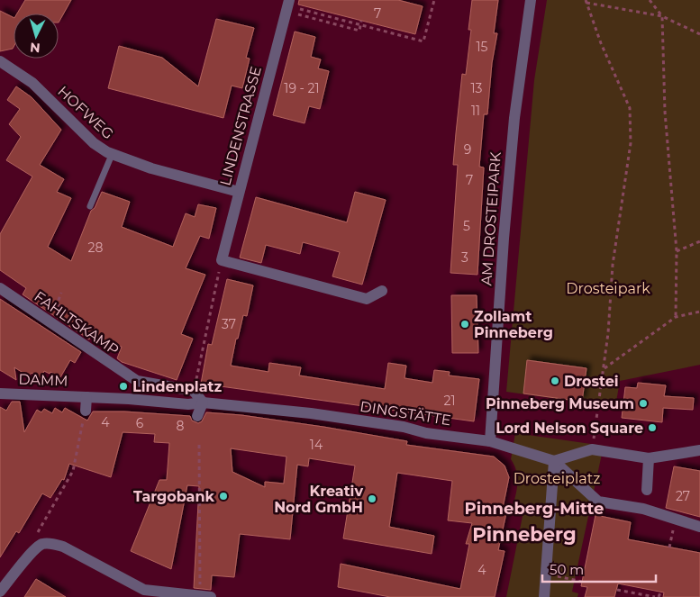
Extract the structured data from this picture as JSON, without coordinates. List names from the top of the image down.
{
  "streets": {
    "street": [
      "HOFWEG",
      "LINDENSTRASSE",
      "AM DROSTEIPARK",
      "FAHLTSKAMP",
      "DAMM",
      "DINGSTÄTTE"
    ]
  },
  "crossings": [
    ["HOFWEG", "LINDENSTRASSE"],
    ["AM DROSTEIPARK", "DINGSTÄTTE"],
    ["FAHLTSKAMP", "DINGSTÄTTE"],
    ["DAMM", "DINGSTÄTTE"]
  ],
  "districts": ["Pinneberg-Mitte", "Pinneberg"],
  "parks": ["Drosteipark", "Drosteiplatz"],
  "places": [
    "Zollamt Pinneberg",
    "Drostei",
    "Lindenplatz",
    "Pinneberg Museum",
    "Lord Nelson Square",
    "Targobank",
    "Kreativ Nord GmbH"
  ],
  "house_numbers": [
    "7",
    "15",
    "19 - 21",
    "13",
    "11",
    "9",
    "7",
    "5",
    "28",
    "3",
    "37",
    "21",
    "4",
    "6",
    "8",
    "14",
    "27",
    "4"
  ],
  "scale_bar": "50 m",
  "north": "bottom"
}
